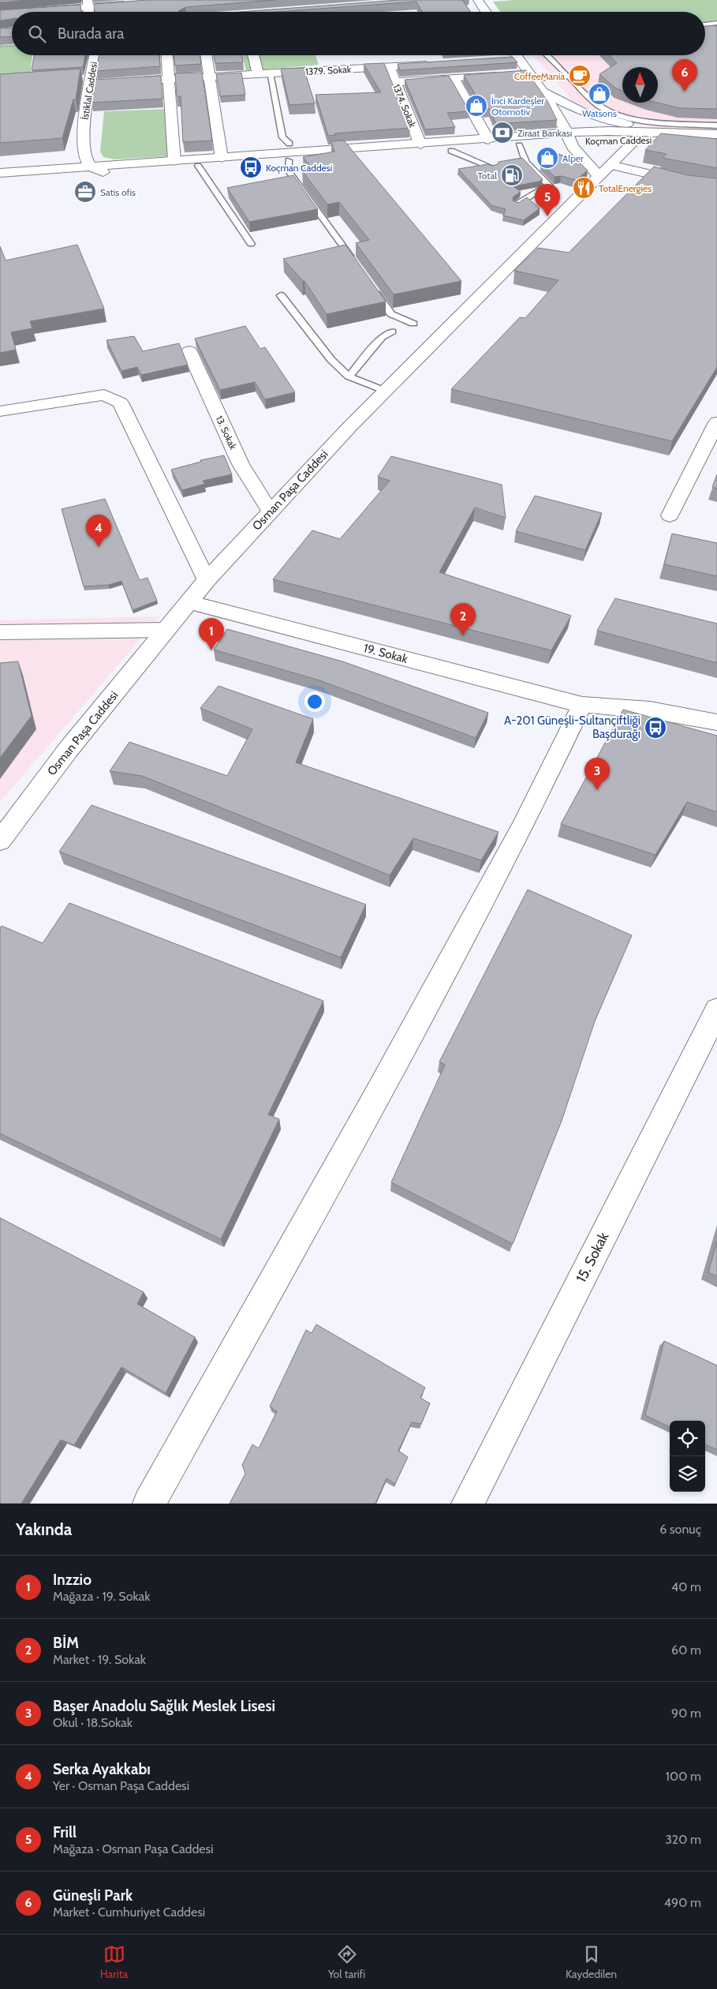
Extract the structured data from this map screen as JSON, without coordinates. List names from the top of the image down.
{
  "streets": {
    "street": [
      "1379. Sokak",
      "İstiklal Caddesi",
      "1374. Sokak",
      "Koçman Caddesi",
      "13. Sokak",
      "Osman Paşa Caddesi",
      "19. Sokak",
      "15. Sokak"
    ]
  },
  "crossings": [
    ["1379. Sokak", "1374. Sokak"],
    ["1374. Sokak", "Koçman Caddesi"],
    ["Koçman Caddesi", "Osman Paşa Caddesi"],
    ["13. Sokak", "Osman Paşa Caddesi"],
    ["Osman Paşa Caddesi", "19. Sokak"]
  ],
  "places": {
    "cafe": ["CoffeeMania"],
    "shop": ["Watsons", "İnci Kardeşler Otomotiv", "Alper"],
    "bank": ["Ziraat Bankası"],
    "bus stop": ["Koçman Caddesi", "A-201 Güneşli-Sultançiftliği Başdurağı"],
    "fuel station": ["Total"],
    "restaurant": ["TotalEnergies"],
    "office": ["Satis ofis"]
  },
  "north": "top",
  "page": {
    "search": "Burada ara",
    "pins": [
      "6",
      "5",
      "4",
      "2",
      "1",
      "3"
    ],
    "heading": ["Yakında", "6 sonuç"],
    "list": [
      {
        "mark": "1",
        "name": "Inzzio",
        "note": "Mağaza · 19. Sokak",
        "value": "40 m"
      },
      {
        "mark": "2",
        "name": "BİM",
        "note": "Market · 19. Sokak",
        "value": "60 m"
      },
      {
        "mark": "3",
        "name": "Başer Anadolu Sağlık Meslek Lisesi",
        "note": "Okul · 18.Sokak",
        "value": "90 m"
      },
      {
        "mark": "4",
        "name": "Serka Ayakkabı",
        "note": "Yer · Osman Paşa Caddesi",
        "value": "100 m"
      },
      {
        "mark": "5",
        "name": "Frill",
        "note": "Mağaza · Osman Paşa Caddesi",
        "value": "320 m"
      },
      {
        "mark": "6",
        "name": "Güneşli Park",
        "note": "Market · Cumhuriyet Caddesi",
        "value": "490 m"
      }
    ],
    "nav": ["Harita", "Yol tarifi", "Kaydedilen"]
  }
}
